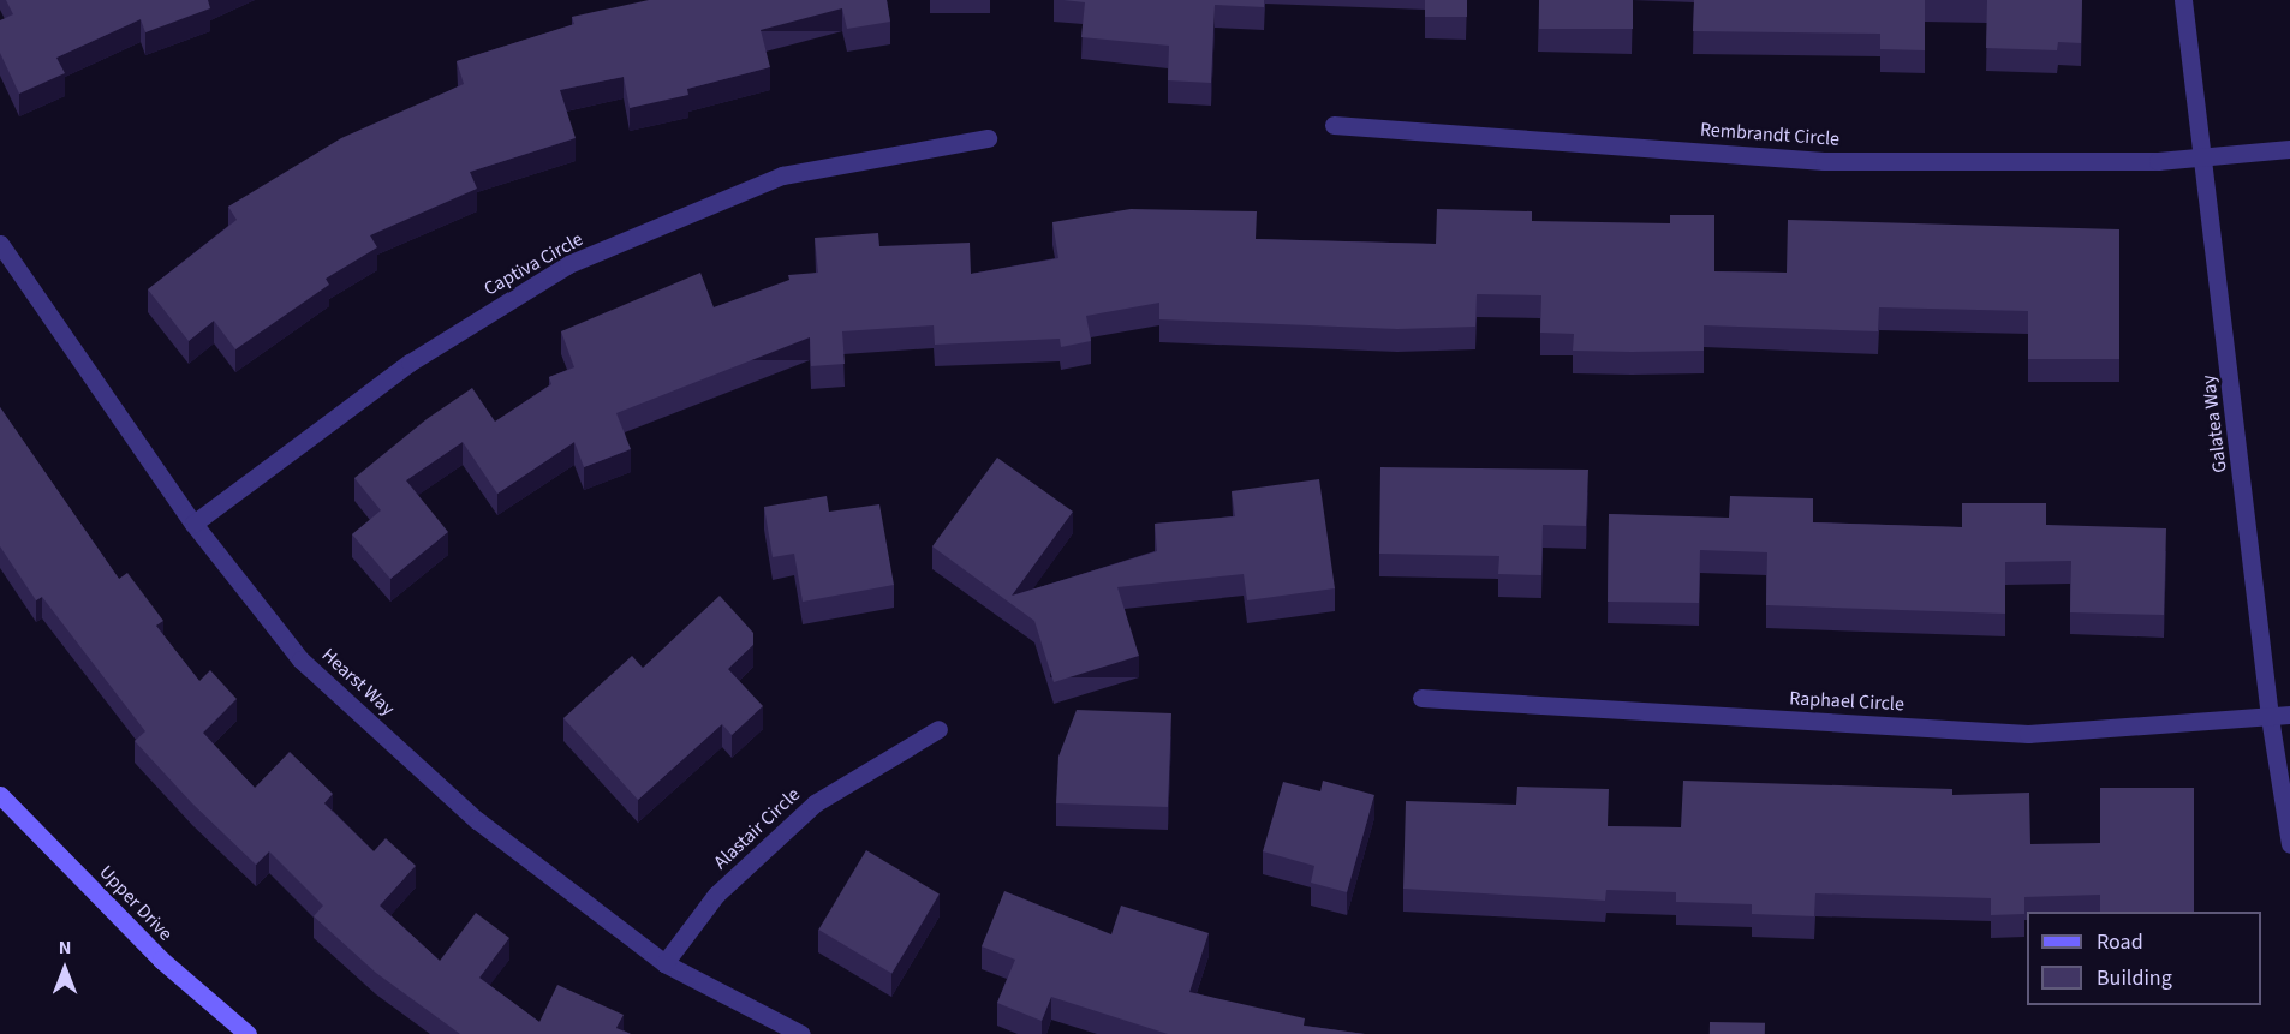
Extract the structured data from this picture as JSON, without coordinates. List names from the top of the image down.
{
  "streets": {
    "main road": ["Upper Drive"],
    "street": [
      "Rembrandt Circle",
      "Captiva Circle",
      "Galatea Way",
      "Hearst Way",
      "Raphael Circle",
      "Alastair Circle"
    ]
  },
  "crossings": [
    ["Rembrandt Circle", "Galatea Way"],
    ["Captiva Circle", "Hearst Way"],
    ["Galatea Way", "Raphael Circle"],
    ["Hearst Way", "Alastair Circle"]
  ],
  "legend": ["Road", "Building"],
  "north": "top"
}
